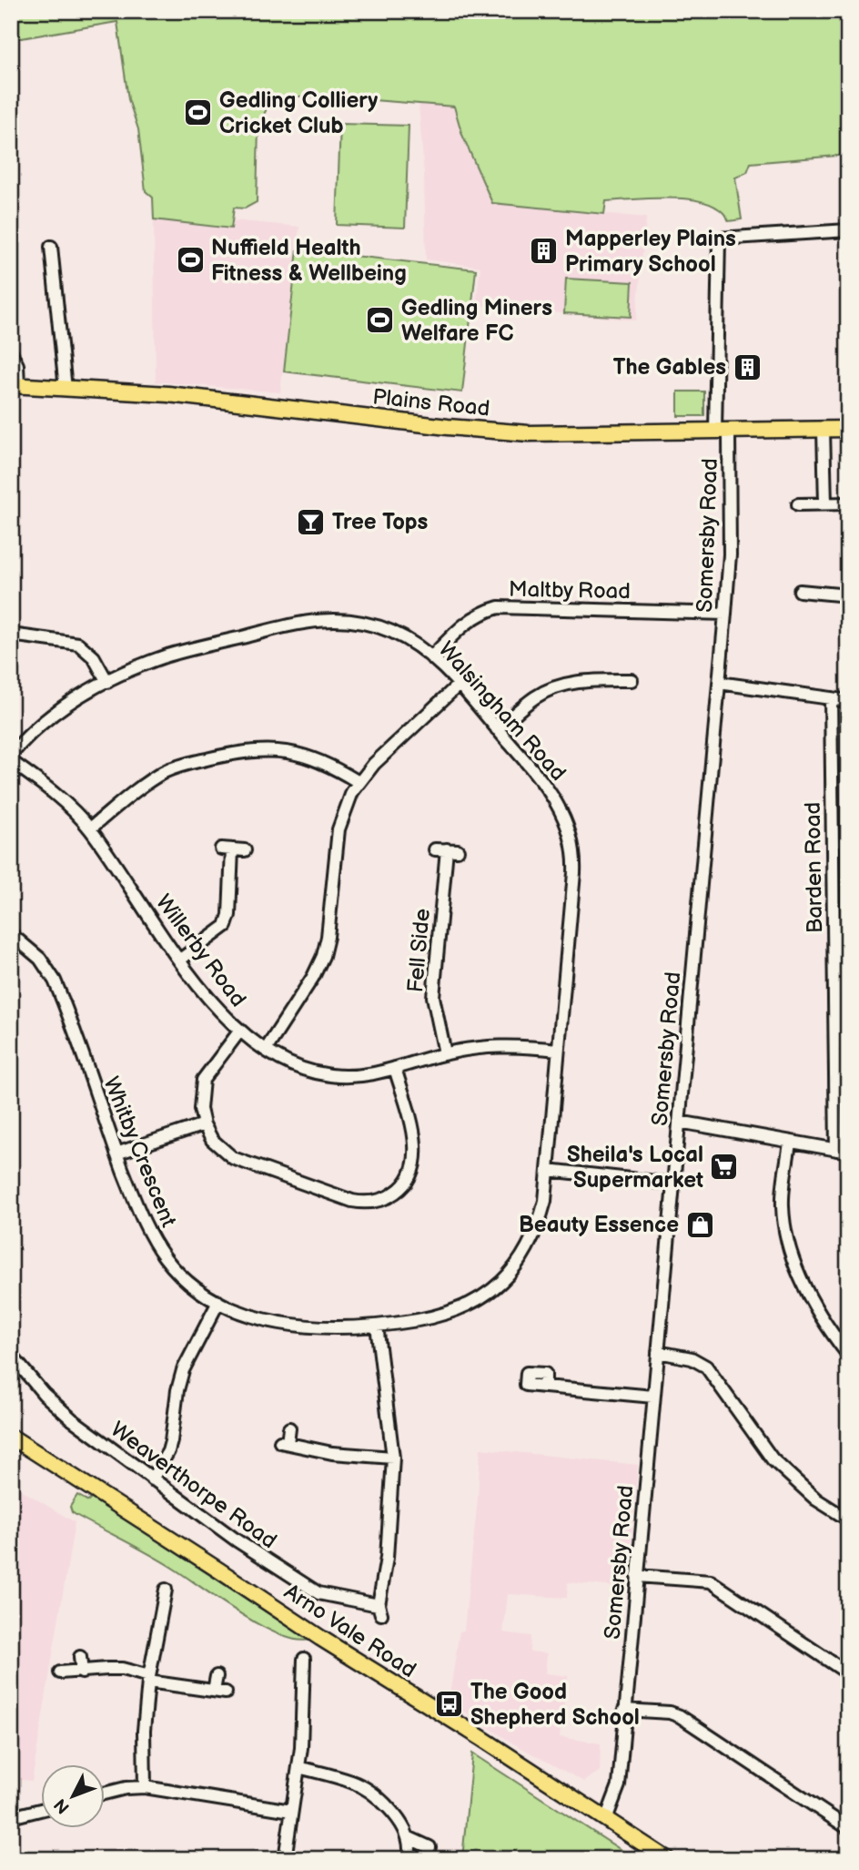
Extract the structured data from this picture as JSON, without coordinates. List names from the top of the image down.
{
  "streets": {
    "main road": ["Plains Road", "Arno Vale Road"],
    "street": [
      "Somersby Road",
      "Maltby Road",
      "Walsingham Road",
      "Barden Road",
      "Willerby Road",
      "Fell Side",
      "Whitby Crescent",
      "Weaverthorpe Road"
    ]
  },
  "crossings": [
    ["Plains Road", "Somersby Road"],
    ["Somersby Road", "Maltby Road"],
    ["Somersby Road", "Arno Vale Road"],
    ["Maltby Road", "Walsingham Road"],
    ["Walsingham Road", "Willerby Road"],
    ["Walsingham Road", "Whitby Crescent"],
    ["Willerby Road", "Fell Side"],
    ["Whitby Crescent", "Weaverthorpe Road"]
  ],
  "places": {
    "sports": ["Gedling Colliery Cricket Club", "Nuffield Health Fitness & Wellbeing", "Gedling Miners Welfare FC"],
    "building": ["Mapperley Plains Primary School", "The Gables"],
    "bar": ["Tree Tops"],
    "supermarket": ["Sheila's Local Supermarket"],
    "shop": ["Beauty Essence"],
    "bus stop": ["The Good Shepherd School"]
  },
  "north": "bottom left"
}
